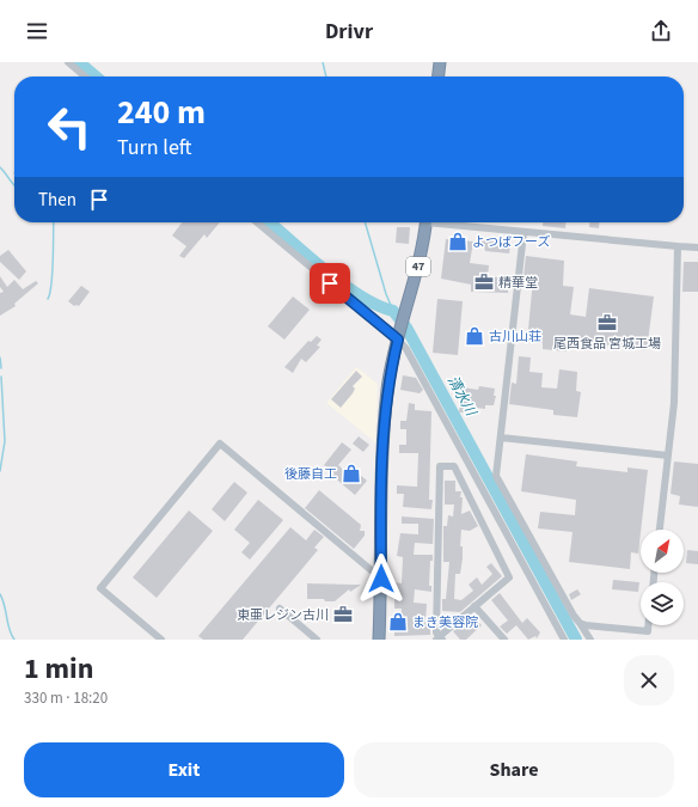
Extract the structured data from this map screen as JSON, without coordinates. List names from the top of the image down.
{
  "streets": {
    "highway": ["47"]
  },
  "water": ["清水川"],
  "places": {
    "shop": [
      "よつばフーズ",
      "古川山荘",
      "後藤自工",
      "まき美容院"
    ],
    "office": ["精華堂", "尾西食品 宮城工場", "東亜レジン古川"]
  },
  "north": "top right",
  "page": {
    "header": "Drivr",
    "turn": ["240 m", "Turn left"],
    "then": "Then",
    "heading": ["1 min", "330 m · 18:20"],
    "buttons": ["Exit", "Share"]
  }
}
